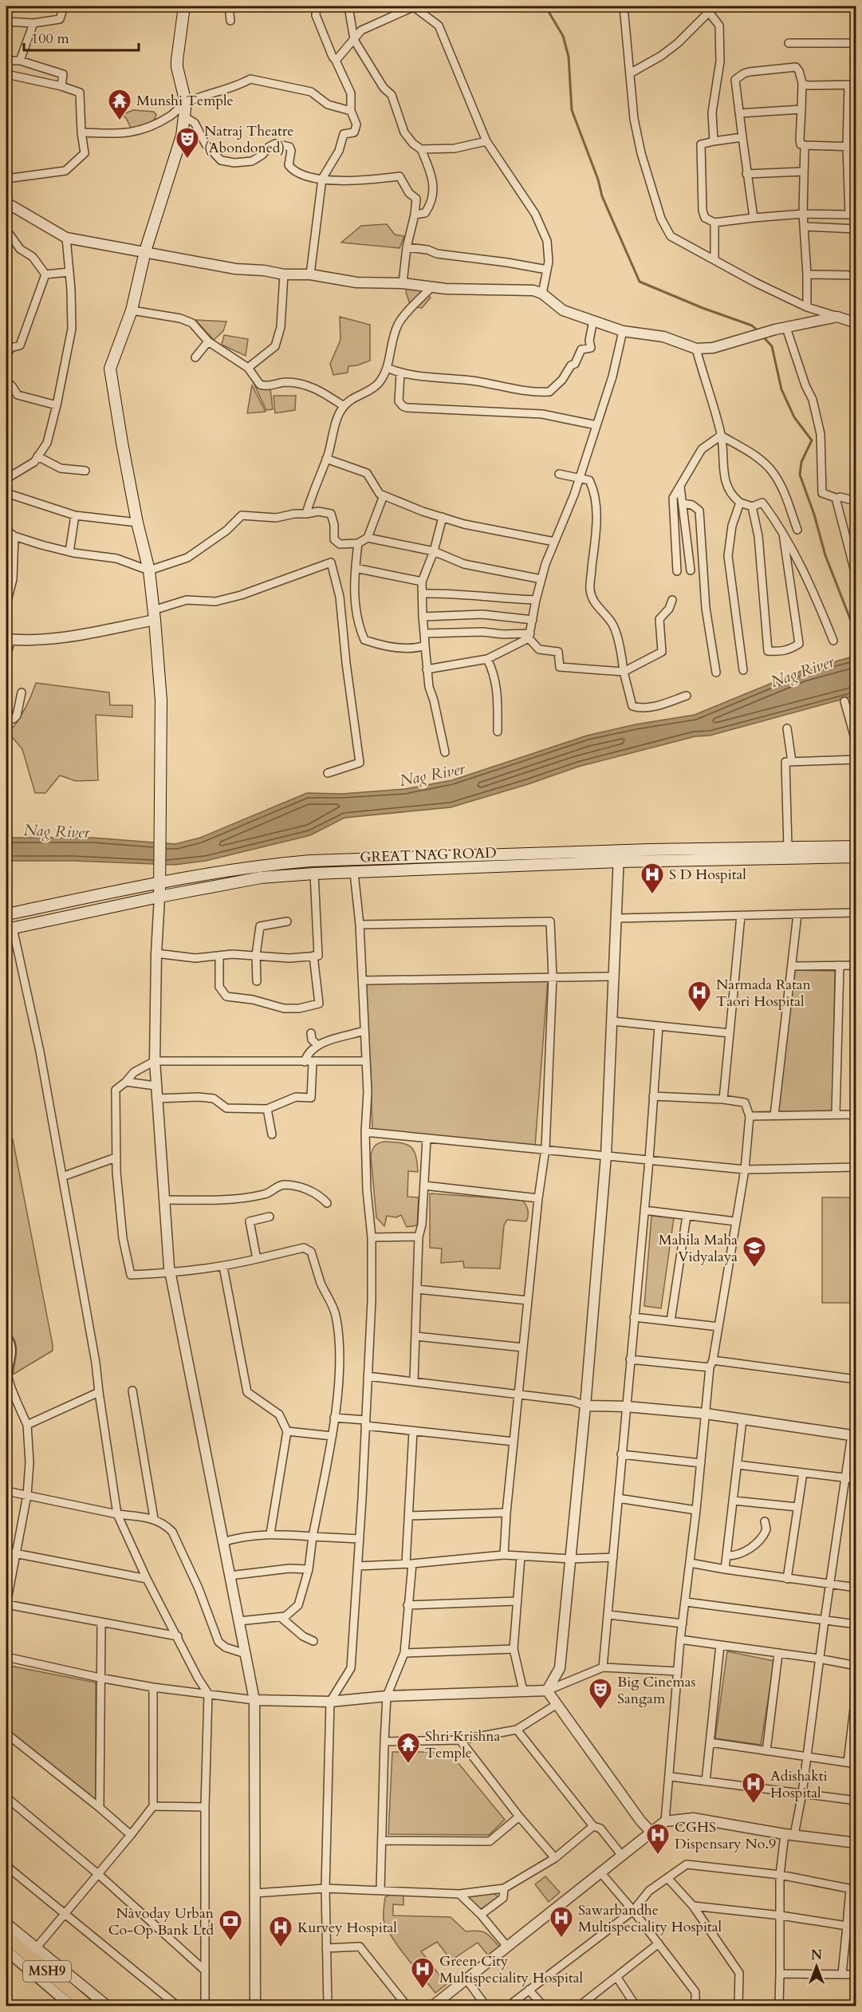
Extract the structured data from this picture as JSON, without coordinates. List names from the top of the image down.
{
  "streets": {
    "main road": ["GREAT NAG ROAD", "MSH9"]
  },
  "water": ["Nag River"],
  "places": {
    "temple": ["Munshi Temple", "Shri Krishna Temple"],
    "theatre": ["Natraj Theatre (Abondoned)", "Big Cinemas Sangam"],
    "hospital": [
      "S D Hospital",
      "Narmada Ratan Taori Hospital",
      "Adishakti Hospital",
      "CGHS Dispensary No.9",
      "Sawarbandhe Multispeciality Hospital",
      "Kurvey Hospital",
      "Green City Multispeciality Hospital"
    ],
    "school or university": ["Mahila Maha Vidyalaya"],
    "bank": ["Navoday Urban Co-Op Bank Ltd"]
  },
  "scale_bar": "100 m",
  "north": "top"
}
